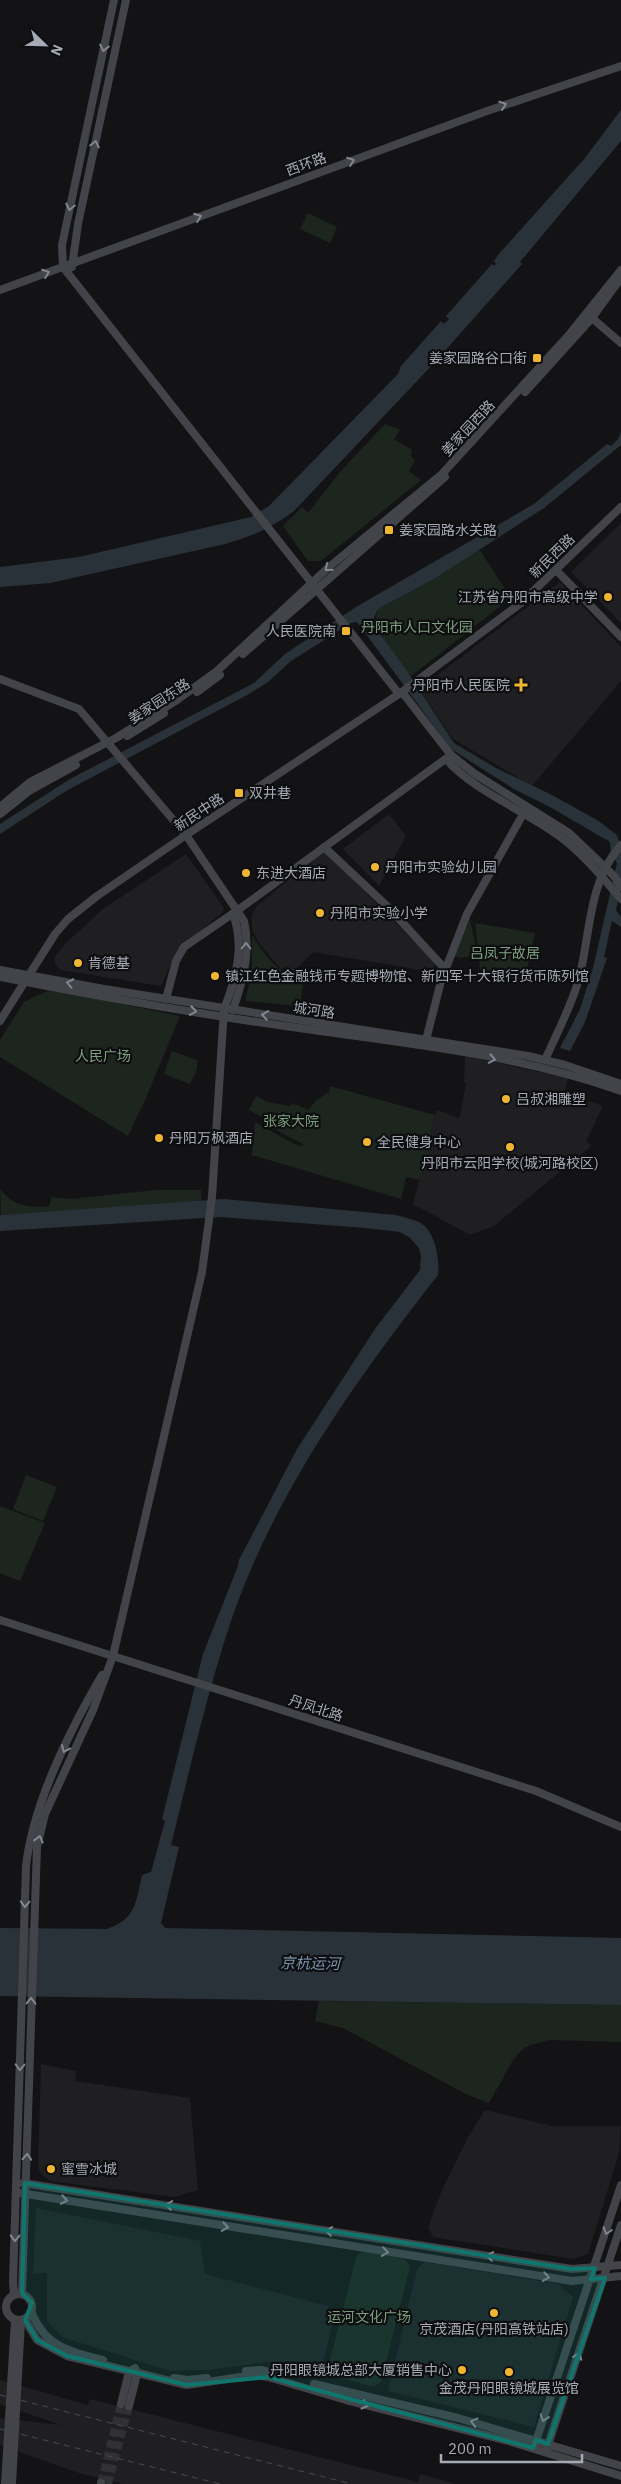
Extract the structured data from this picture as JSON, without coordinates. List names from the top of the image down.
{
  "streets": {
    "street": [
      "西环路",
      "姜家园西路",
      "新民西路",
      "姜家园东路",
      "新民中路",
      "城河路",
      "丹凤北路"
    ]
  },
  "crossings": [
    ["姜家园西路", "姜家园东路"],
    ["新民西路", "新民中路"],
    ["新民中路", "城河路"]
  ],
  "one_way": ["西环路"],
  "water": ["京杭运河"],
  "parks": [
    "丹阳市人口文化园",
    "吕凤子故居",
    "人民广场",
    "张家大院",
    "运河文化广场"
  ],
  "places": {
    "transit": [
      "姜家园路谷口街",
      "姜家园路水关路",
      "人民医院南",
      "双井巷"
    ],
    "other": [
      "江苏省丹阳市高级中学",
      "丹阳市实验幼儿园",
      "东进大酒店",
      "丹阳市实验小学",
      "肯德基",
      "镇江红色金融钱币专题博物馆、新四军十大银行货币陈列馆",
      "吕叔湘雕塑",
      "丹阳万枫酒店",
      "全民健身中心",
      "丹阳市云阳学校(城河路校区)",
      "蜜雪冰城",
      "京茂酒店(丹阳高铁站店)",
      "丹阳眼镜城总部大厦销售中心",
      "金茂丹阳眼镜城展览馆"
    ],
    "health": ["丹阳市人民医院"]
  },
  "scale_bar": "200 m",
  "north": "bottom right"
}
